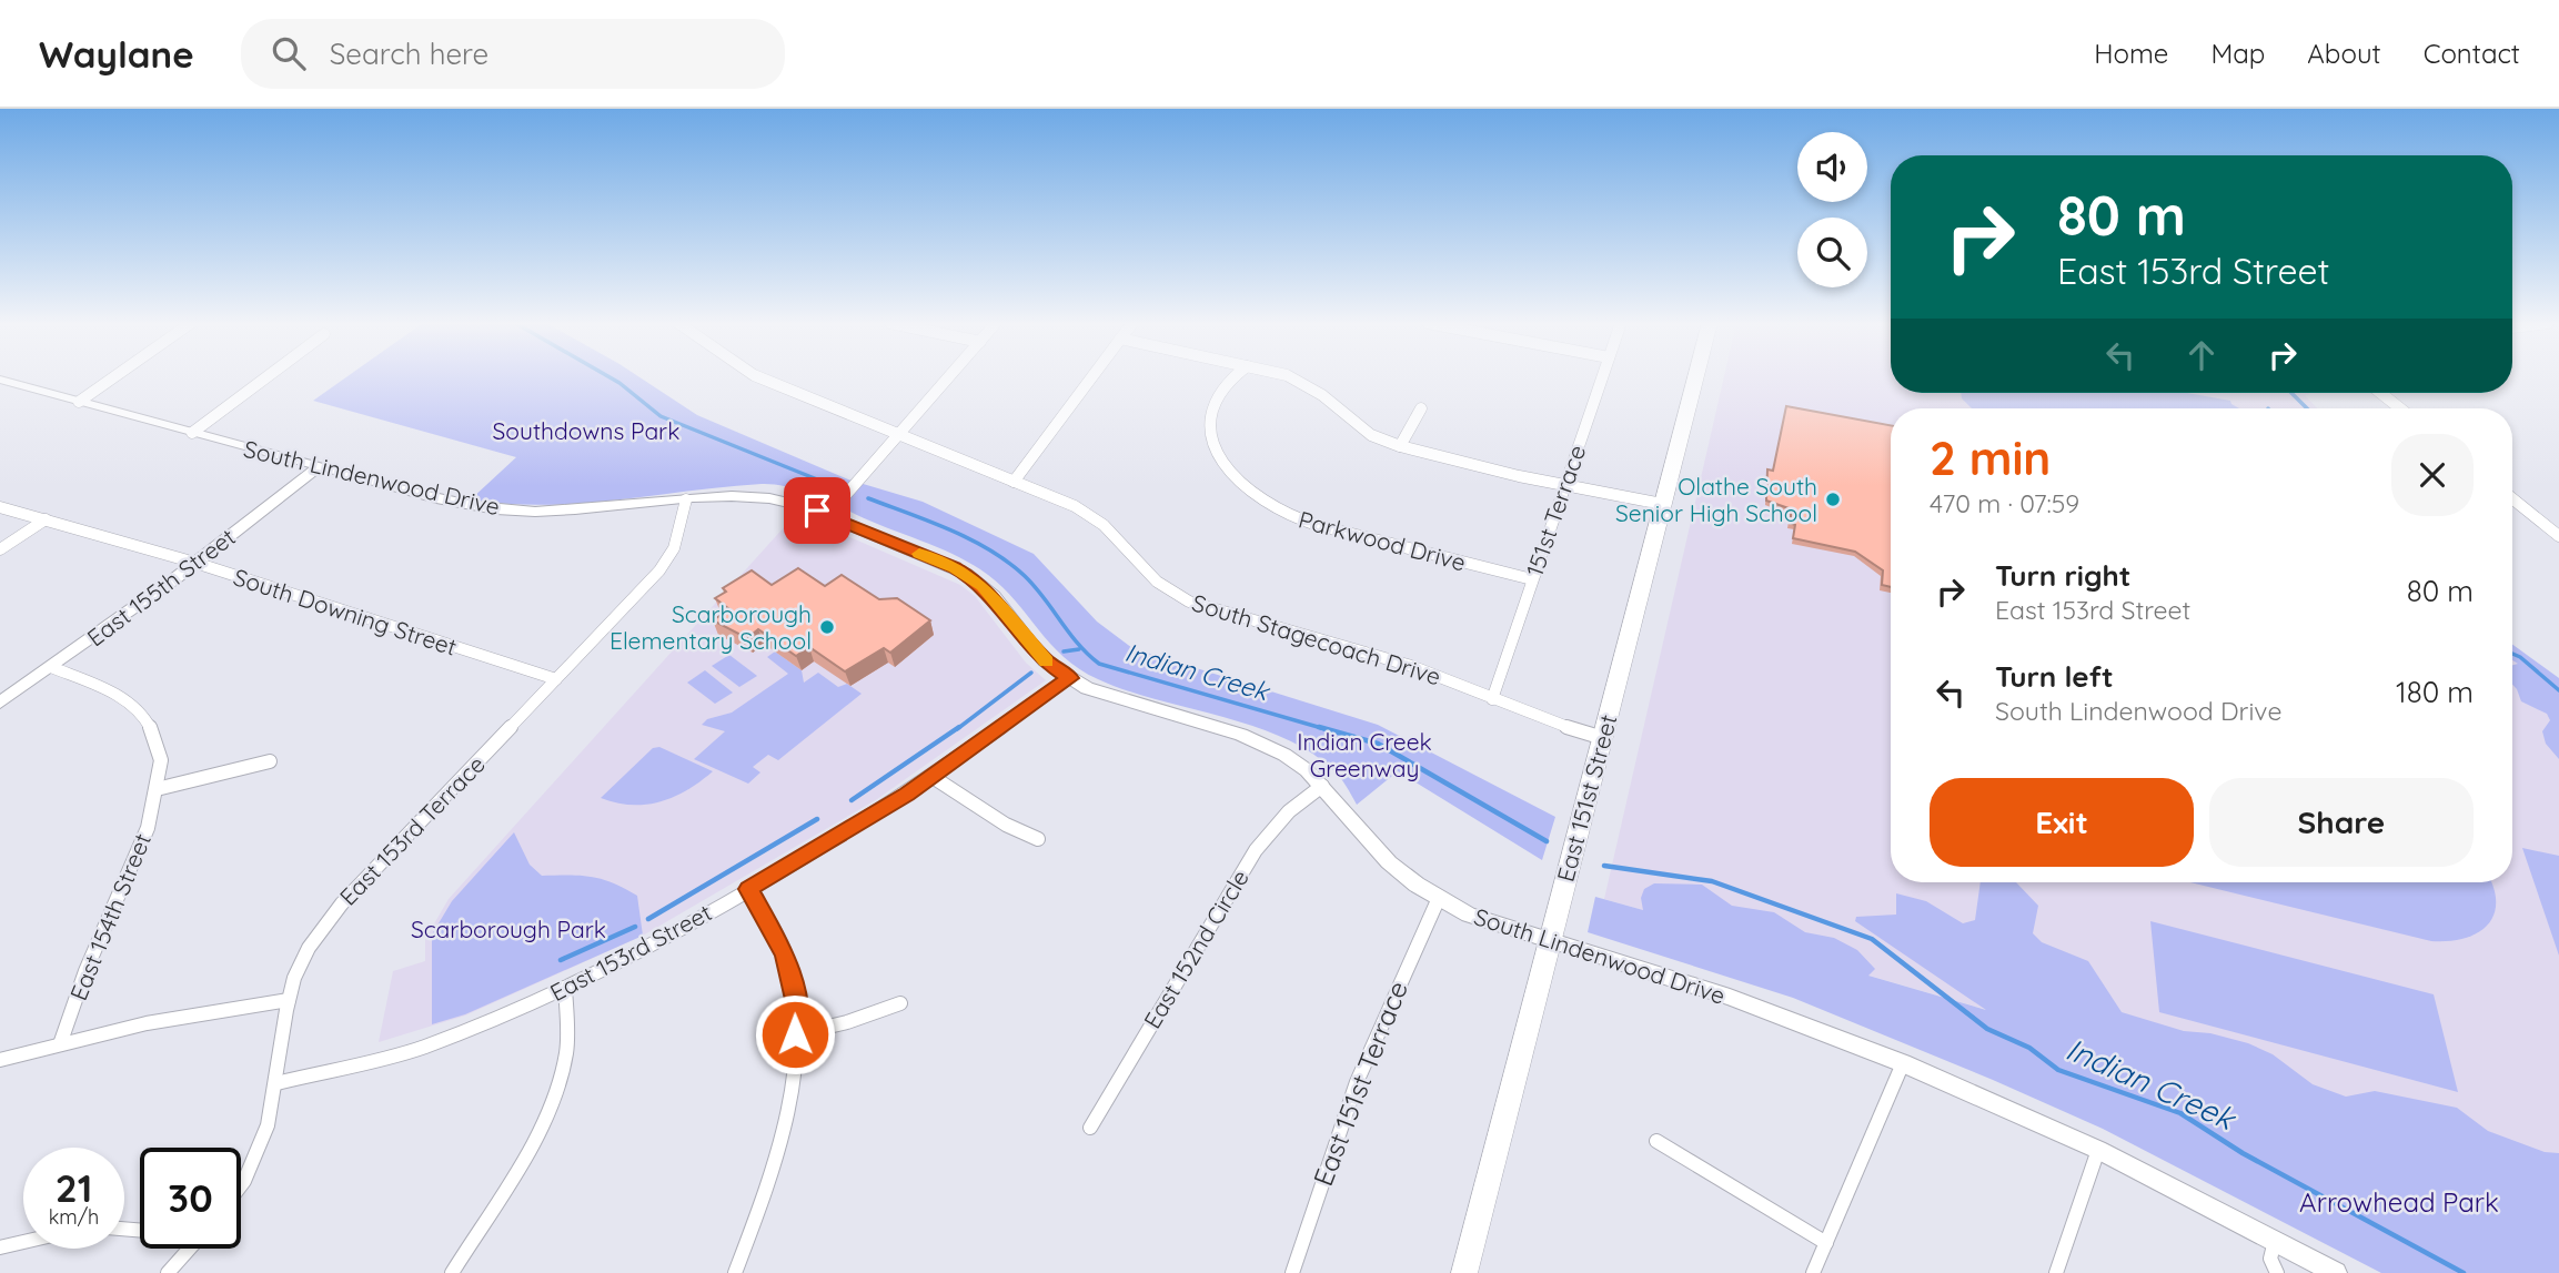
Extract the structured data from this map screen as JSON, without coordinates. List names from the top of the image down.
{
  "streets": {
    "main road": ["East 151st Street"],
    "street": [
      "South Lindenwood Drive",
      "151st Terrace",
      "Parkwood Drive",
      "East 155th Street",
      "South Downing Street",
      "South Stagecoach Drive",
      "East 153rd Terrace",
      "East 154th Street",
      "East 152nd Circle",
      "East 153rd Street",
      "East 151st Terrace"
    ]
  },
  "crossings": [
    ["South Lindenwood Drive", "East 155th Street"],
    ["South Lindenwood Drive", "East 151st Street"],
    ["South Lindenwood Drive", "East 153rd Terrace"],
    ["South Lindenwood Drive", "East 152nd Circle"],
    ["South Lindenwood Drive", "East 153rd Street"],
    ["South Lindenwood Drive", "East 151st Terrace"],
    ["151st Terrace", "Parkwood Drive"],
    ["151st Terrace", "South Stagecoach Drive"],
    ["East 155th Street", "South Downing Street"],
    ["East 155th Street", "East 154th Street"],
    ["South Downing Street", "East 153rd Terrace"],
    ["South Stagecoach Drive", "East 151st Street"],
    ["East 153rd Terrace", "East 153rd Street"]
  ],
  "water": ["Indian Creek"],
  "parks": [
    "Southdowns Park",
    "Indian Creek Greenway",
    "Scarborough Park",
    "Arrowhead Park"
  ],
  "places": ["Olathe South Senior High School", "Scarborough Elementary School"],
  "page": {
    "header": "Waylane",
    "search": "Search here",
    "nav": [
      "Home",
      "Map",
      "About",
      "Contact"
    ],
    "turn": ["80 m", "East 153rd Street"],
    "heading": ["2 min", "470 m · 07:59"],
    "list": [
      {
        "name": "Turn right",
        "note": "East 153rd Street",
        "value": "80 m"
      },
      {
        "name": "Turn left",
        "note": "South Lindenwood Drive",
        "value": "180 m"
      }
    ],
    "buttons": ["Exit", "Share"],
    "speed": "21 km/h",
    "limit": "30"
  }
}
